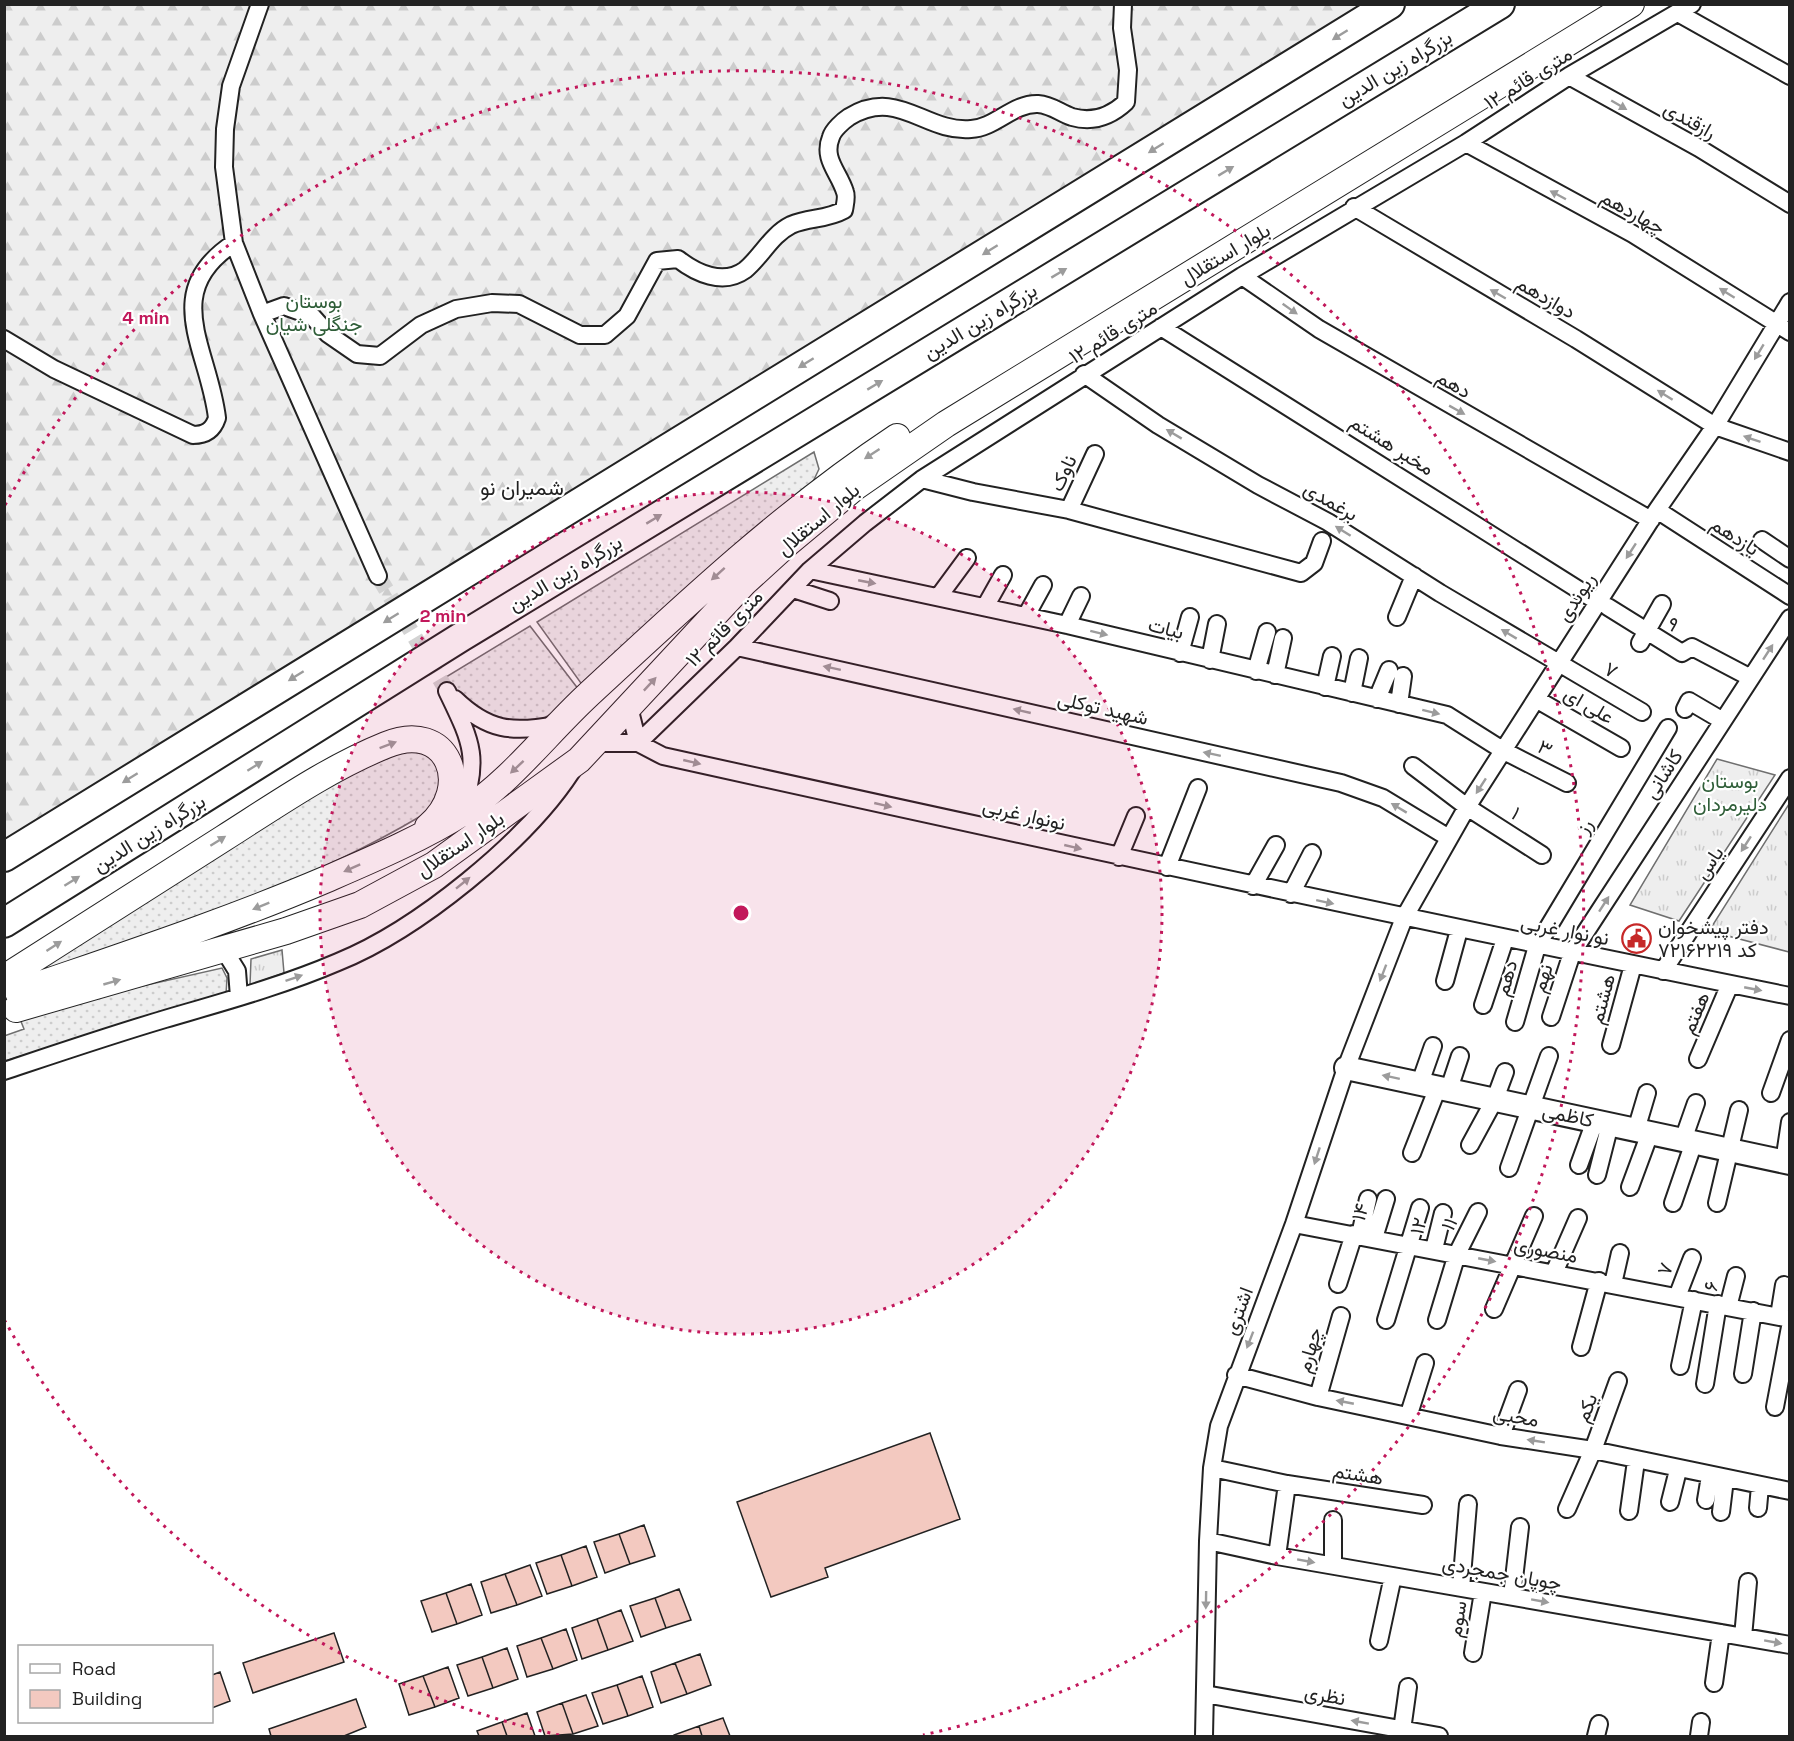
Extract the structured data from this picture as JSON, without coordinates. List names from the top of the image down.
{
  "streets": {
    "highway": ["بزرگراه زین الدین"],
    "main road": ["بلوار استقلال"],
    "street": [
      "۱۲ متری قائم",
      "رازقندی",
      "چهاردهم",
      "دوازدهم",
      "دهم",
      "مخبر هشتم",
      "ناوک",
      "برغمدی",
      "یازدهم",
      "ریوندی",
      "۹",
      "بیات",
      "۷",
      "علی ای",
      "شهید توکلی",
      "۳",
      "کاشانی",
      "۱",
      "نونوار غربی",
      "رز",
      "یاس",
      "نو نوار غربی",
      "نهم",
      "هشتم",
      "هفتم",
      "کاظمی",
      "۱۴",
      "۱۱",
      "۱۲",
      "منصوری",
      "۶",
      "اشتری",
      "چهارم",
      "یکم",
      "محبی",
      "چوپان جمجردی",
      "سوم",
      "نظری"
    ]
  },
  "crossings": [
    ["۱۲ متری قائم", "رازقندی"],
    ["۱۲ متری قائم", "چهاردهم"],
    ["۱۲ متری قائم", "دوازدهم"],
    ["۱۲ متری قائم", "دهم"],
    ["۱۲ متری قائم", "مخبر هشتم"],
    ["۱۲ متری قائم", "برغمدی"],
    ["۱۲ متری قائم", "بیات"],
    ["۱۲ متری قائم", "شهید توکلی"],
    ["۱۲ متری قائم", "نونوار غربی"],
    ["چهاردهم", "ریوندی"],
    ["دوازدهم", "ریوندی"],
    ["دهم", "یازدهم"],
    ["دهم", "ریوندی"],
    ["دهم", "رز"],
    ["دهم", "نو نوار غربی"],
    ["مخبر هشتم", "ریوندی"],
    ["مخبر هشتم", "۹"],
    ["ناوک", "برغمدی"],
    ["برغمدی", "ریوندی"],
    ["برغمدی", "۷"],
    ["یازدهم", "ریوندی"],
    ["ریوندی", "۹"],
    ["ریوندی", "بیات"],
    ["ریوندی", "۷"],
    ["ریوندی", "علی ای"],
    ["ریوندی", "شهید توکلی"],
    ["ریوندی", "۳"],
    ["ریوندی", "۱"],
    ["ریوندی", "نونوار غربی"],
    ["ریوندی", "نو نوار غربی"],
    ["ریوندی", "اشتری"],
    ["۹", "کاشانی"],
    ["بیات", "۳"],
    ["۷", "منصوری"],
    ["کاشانی", "نو نوار غربی"],
    ["کاشانی", "نهم"],
    ["نونوار غربی", "نو نوار غربی"],
    ["نونوار غربی", "اشتری"],
    ["رز", "نو نوار غربی"],
    ["یاس", "نو نوار غربی"],
    ["نو نوار غربی", "نهم"],
    ["نو نوار غربی", "هشتم"],
    ["نو نوار غربی", "هفتم"],
    ["نو نوار غربی", "اشتری"],
    ["کاظمی", "اشتری"],
    ["۱۴", "منصوری"],
    ["۱۱", "منصوری"],
    ["۱۲", "منصوری"],
    ["منصوری", "۶"],
    ["منصوری", "اشتری"],
    ["اشتری", "محبی"],
    ["اشتری", "چوپان جمجردی"],
    ["اشتری", "نظری"],
    ["چهارم", "محبی"],
    ["یکم", "محبی"],
    ["چوپان جمجردی", "سوم"]
  ],
  "one_way": [
    "چهاردهم",
    "دوازدهم",
    "دهم",
    "برغمدی",
    "ریوندی",
    "بیات",
    "شهید توکلی",
    "کاشانی",
    "نونوار غربی",
    "یاس",
    "چوپان جمجردی",
    "نظری"
  ],
  "districts": ["شمیران نو"],
  "parks": ["بوستان جنگلی شیان", "بوستان دلیرمردان"],
  "places": {
    "public building": ["دفتر پیشخوان کد ۷۲۱۶۲۲۱۹"]
  },
  "legend": ["Road", "Building"],
  "rings": ["4 min", "2 min"]
}
